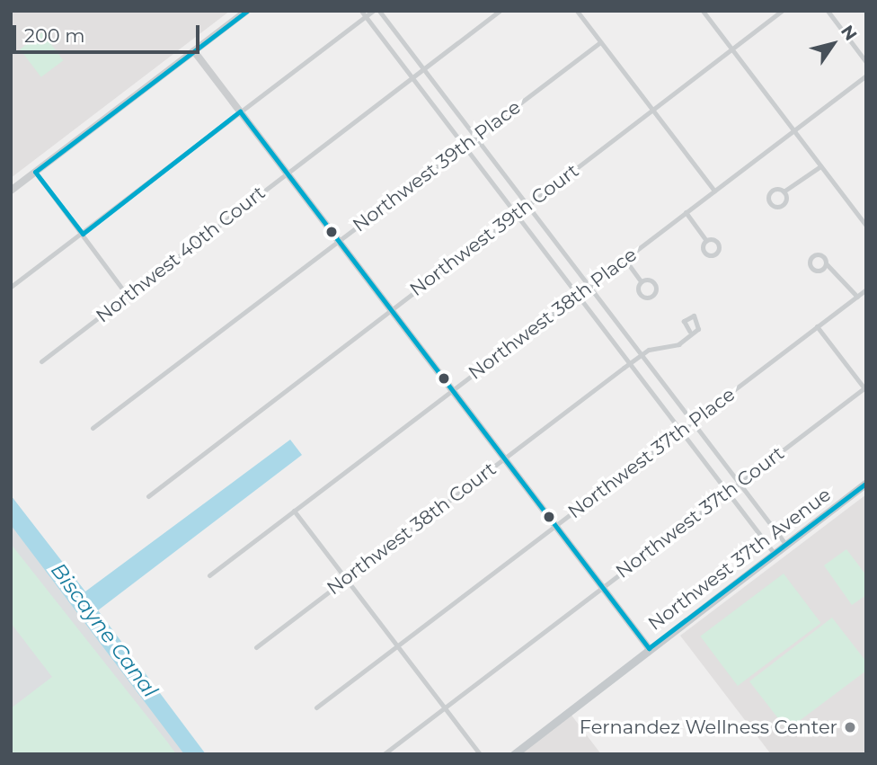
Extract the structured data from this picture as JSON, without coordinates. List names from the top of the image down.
{
  "streets": {
    "main road": ["Northwest 37th Avenue"],
    "street": [
      "Northwest 39th Place",
      "Northwest 39th Court",
      "Northwest 40th Court",
      "Northwest 38th Place",
      "Northwest 37th Place",
      "Northwest 37th Court",
      "Northwest 38th Court"
    ]
  },
  "water": ["Biscayne Canal"],
  "places": ["Fernandez Wellness Center"],
  "scale_bar": "200 m",
  "north": "top right"
}
